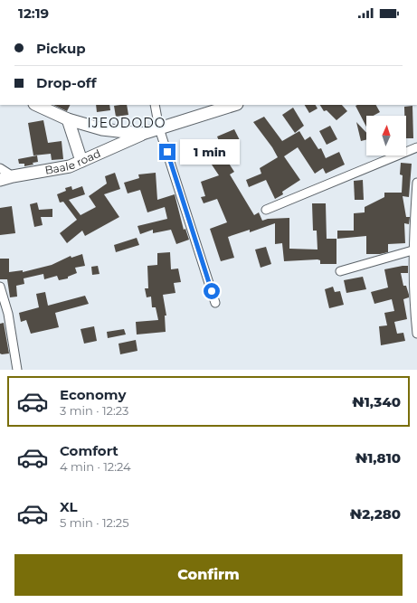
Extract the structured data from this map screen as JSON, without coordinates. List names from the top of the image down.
{
  "streets": {
    "street": ["Baale road"]
  },
  "districts": ["IJEODODO"],
  "north": "top",
  "page": {
    "status": "12:19",
    "banner": ["Pickup", "Drop-off"],
    "bubble": "1 min",
    "list": [
      {
        "name": "Economy",
        "note": "3 min · 12:23",
        "value": "₦1,340"
      },
      {
        "name": "Comfort",
        "note": "4 min · 12:24",
        "value": "₦1,810"
      },
      {
        "name": "XL",
        "note": "5 min · 12:25",
        "value": "₦2,280"
      }
    ],
    "buttons": "Confirm"
  }
}
